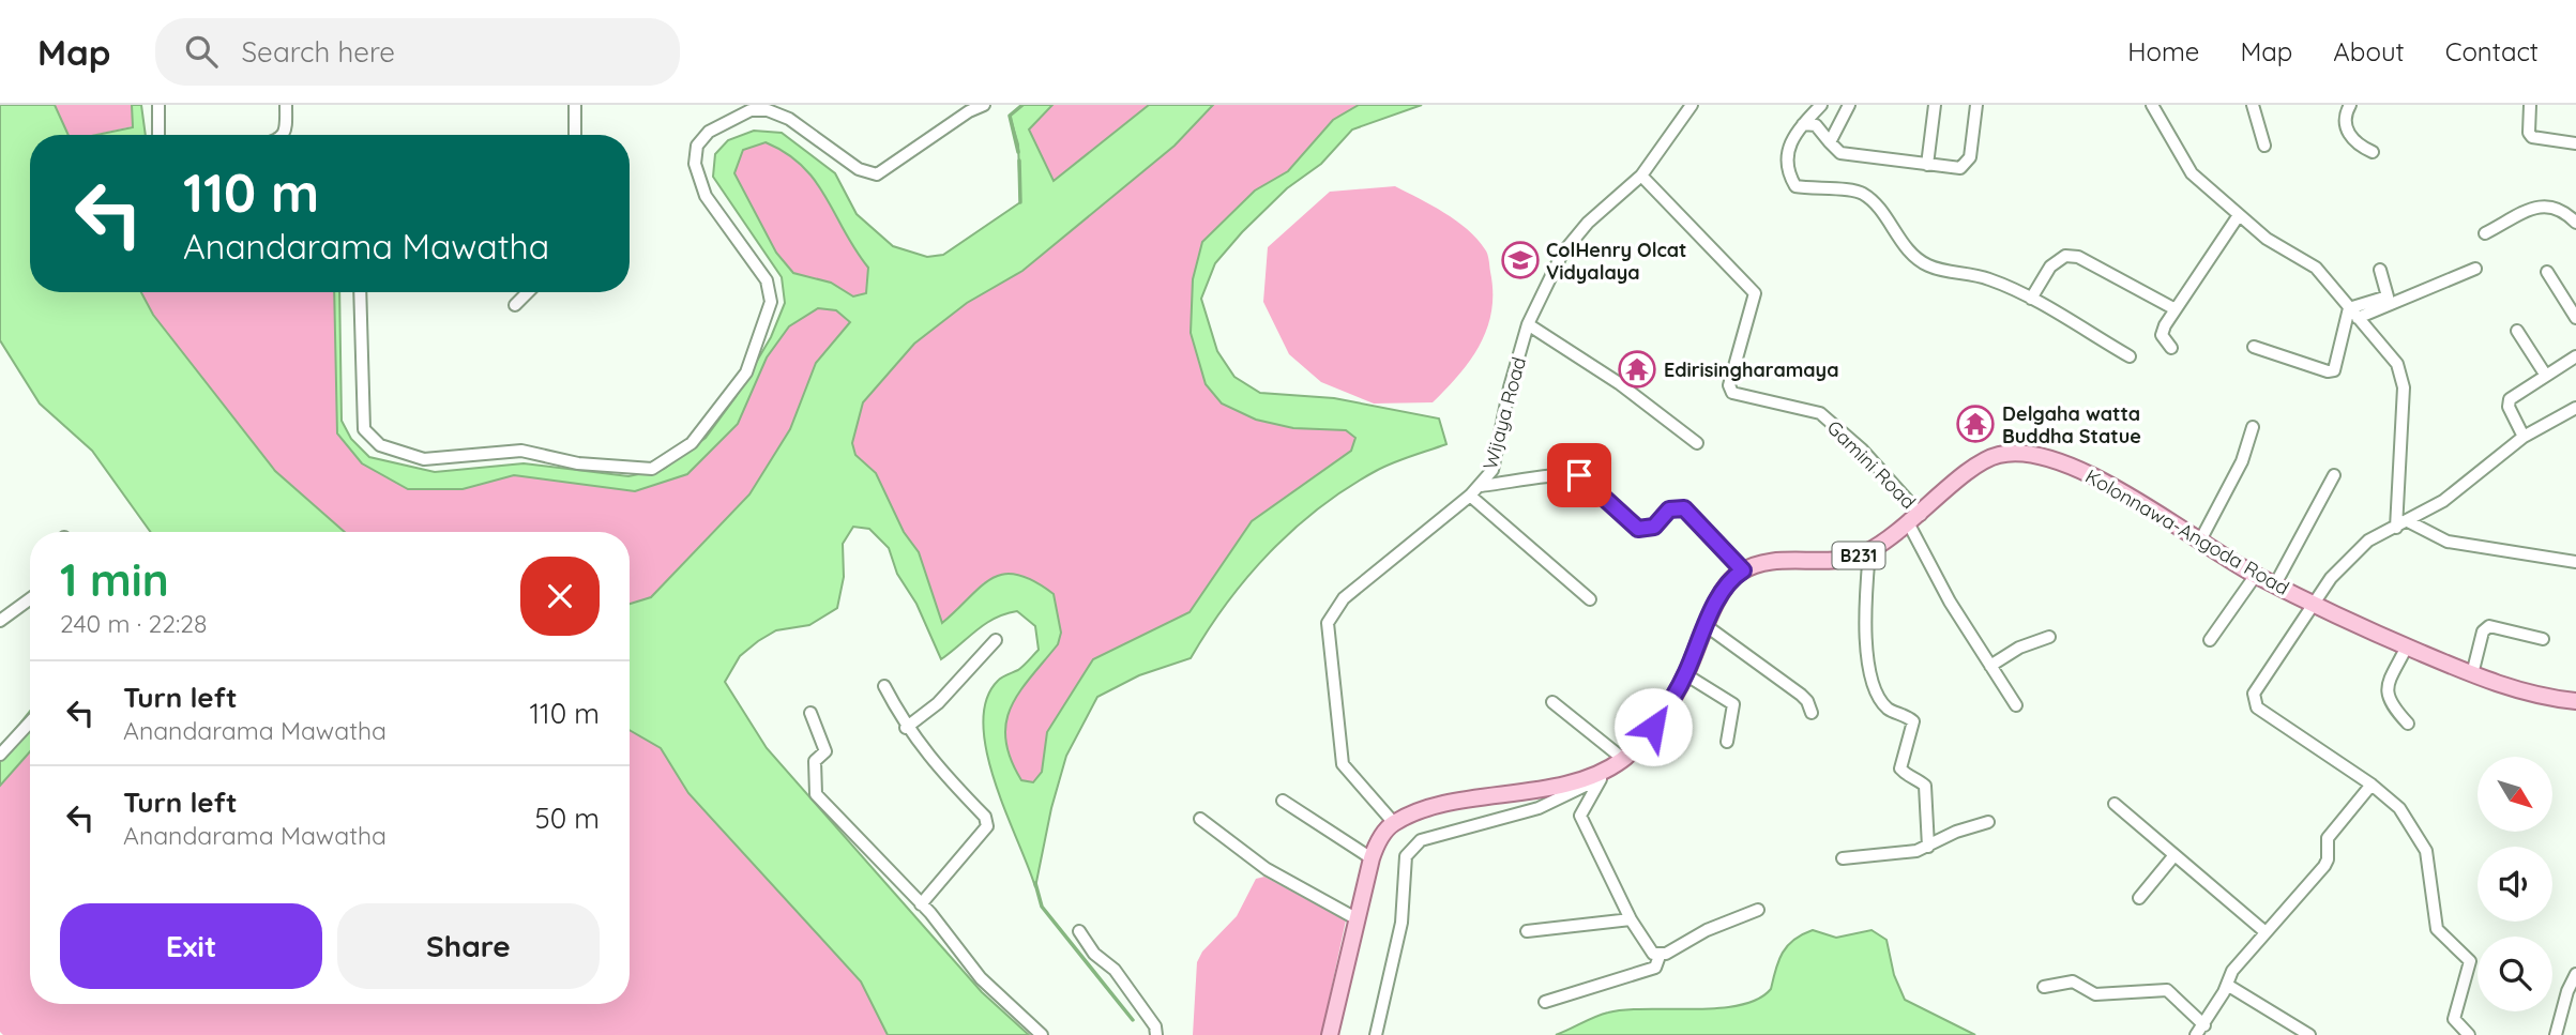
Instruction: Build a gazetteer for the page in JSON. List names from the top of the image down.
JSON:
{
  "streets": {
    "main road": ["Kolonnawa-Angoda Road", "B231"],
    "street": ["Wijaya Road", "Gamini Road"]
  },
  "crossings": [
    ["Wijaya Road", "Gamini Road"],
    ["Gamini Road", "Kolonnawa-Angoda Road"]
  ],
  "places": {
    "school or university": ["ColHenry Olcat Vidyalaya"],
    "temple": ["Edirisingharamaya", "Delgaha watta Buddha Statue"]
  },
  "north": "bottom right",
  "page": {
    "header": "Map",
    "search": "Search here",
    "nav": [
      "Home",
      "Map",
      "About",
      "Contact"
    ],
    "turn": ["110 m", "Anandarama Mawatha"],
    "heading": ["1 min", "240 m · 22:28"],
    "list": [
      {
        "name": "Turn left",
        "note": "Anandarama Mawatha",
        "value": "110 m"
      },
      {
        "name": "Turn left",
        "note": "Anandarama Mawatha",
        "value": "50 m"
      }
    ],
    "buttons": ["Exit", "Share"]
  }
}
